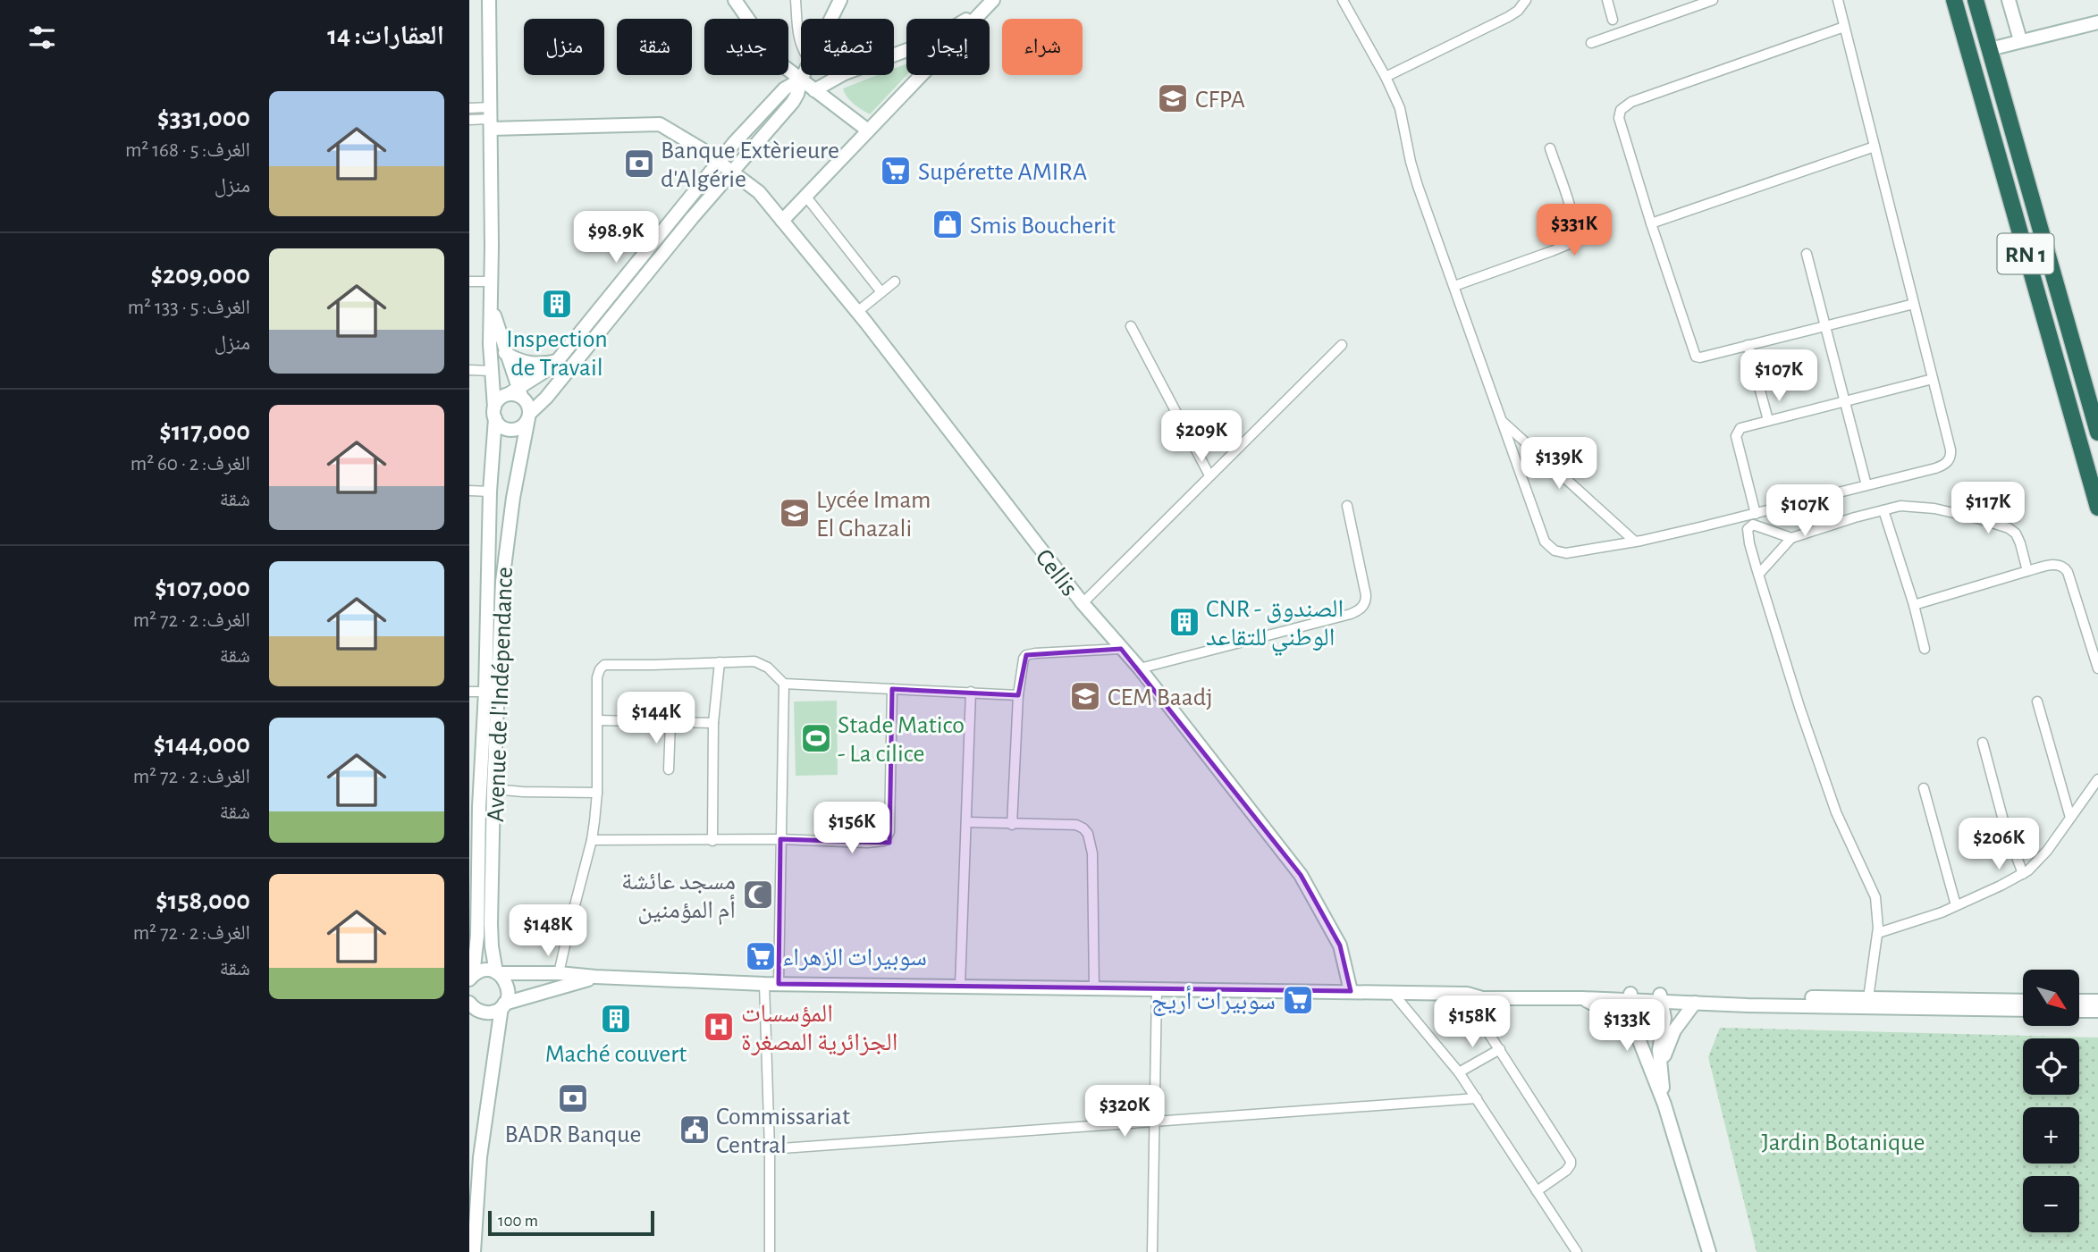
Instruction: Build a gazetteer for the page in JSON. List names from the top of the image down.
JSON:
{
  "streets": {
    "highway": ["RN 1"],
    "main road": ["Cellis", "Avenue de l'Indépendance"]
  },
  "crossings": [
    ["Cellis", "Avenue de l'Indépendance"]
  ],
  "parks": ["Jardin Botanique"],
  "places": {
    "school or university": ["CFPA", "Lycée Imam El Ghazali", "CEM Baadj"],
    "bank": ["Banque Extèrieure d'Algérie", "BADR Banque"],
    "supermarket": ["Supérette AMIRA", "سوبيرات الزهراء", "سوبيرات أريج"],
    "shop": ["Smis Boucherit"],
    "building": ["Inspection de Travail", "CNR - الصندوق الوطني للتقاعد", "Maché couvert"],
    "sports": ["Stade Matico - La cilice"],
    "mosque": ["مسجد عائشة أم المؤمنين"],
    "hospital": ["المؤسسات الجزائرية المصغرة"],
    "public building": ["Commissariat Central"]
  },
  "scale_bar": "100 m",
  "north": "bottom right",
  "page": {
    "heading": "العقارات: 14",
    "chip": [
      "شراء",
      "إيجار",
      "تصفية",
      "جديد",
      "شقة",
      "منزل"
    ],
    "list": [
      {
        "name": "$331,000",
        "note": "الغرف: 5 · 168 m² · منزل"
      },
      {
        "name": "$209,000",
        "note": "الغرف: 5 · 133 m² · منزل"
      },
      {
        "name": "$117,000",
        "note": "الغرف: 2 · 60 m² · شقة"
      },
      {
        "name": "$107,000",
        "note": "الغرف: 2 · 72 m² · شقة"
      },
      {
        "name": "$144,000",
        "note": "الغرف: 2 · 72 m² · شقة"
      },
      {
        "name": "$158,000",
        "note": "الغرف: 2 · 72 m² · شقة"
      }
    ],
    "price": [
      "$331K",
      "$98.9K",
      "$107K",
      "$209K",
      "$139K",
      "$117K",
      "$107K",
      "$144K",
      "$156K",
      "$206K",
      "$148K",
      "$158K",
      "$133K",
      "$320K"
    ],
    "map_buttons": ["+", "−"],
    "scale": "100 m"
  }
}
